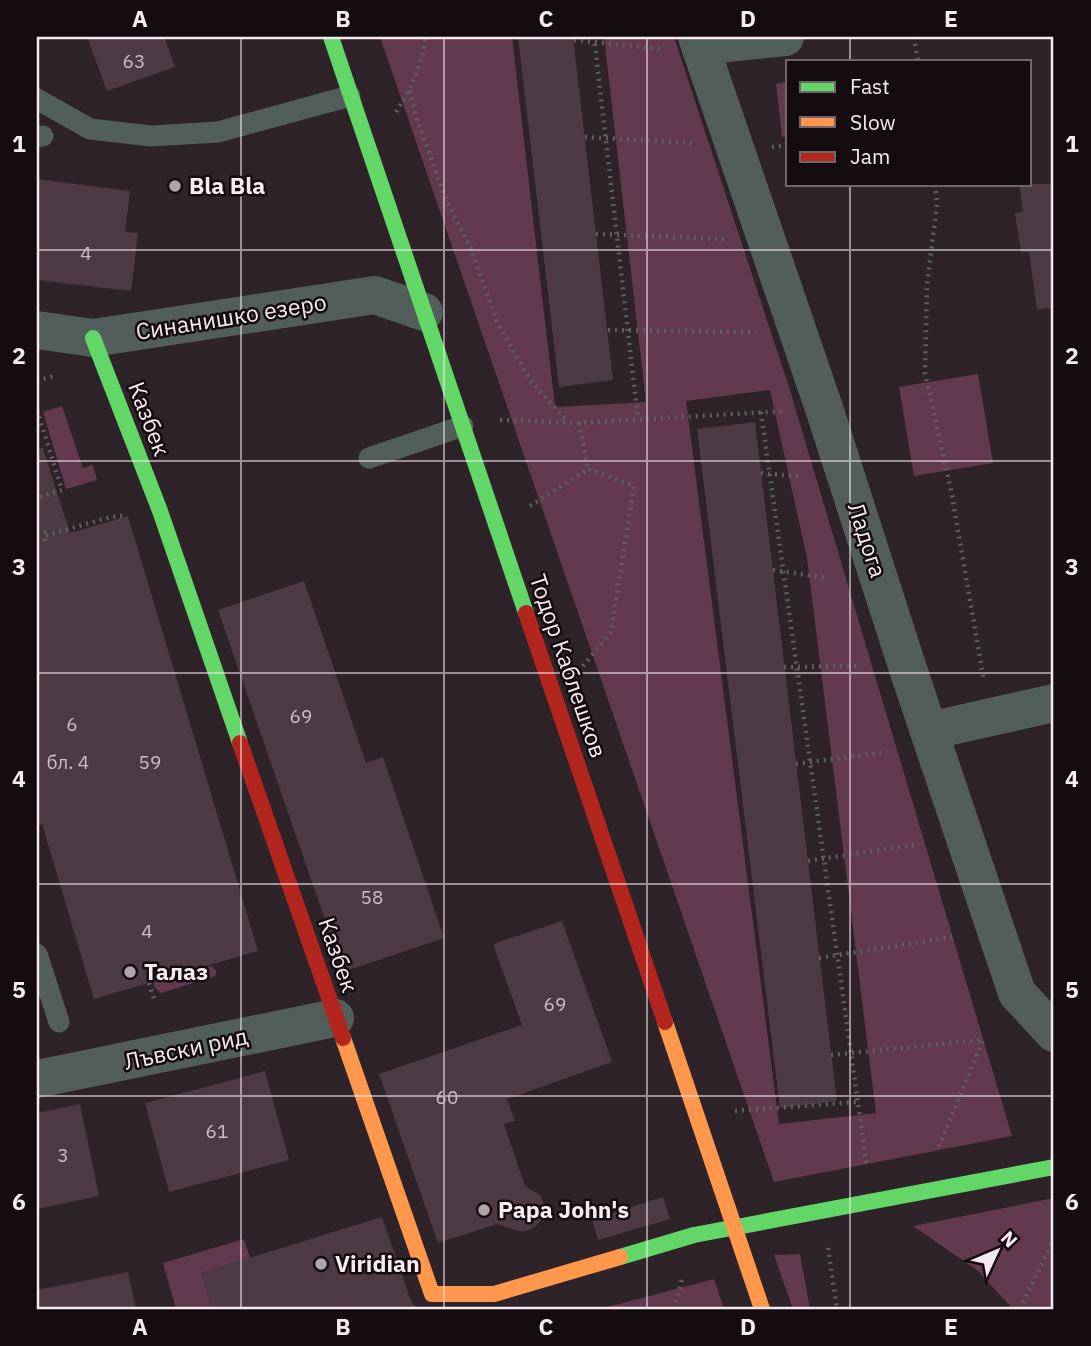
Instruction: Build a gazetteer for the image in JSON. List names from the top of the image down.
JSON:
{
  "streets": {
    "street": [
      "Синанишко езеро",
      "Казбек",
      "Ладога",
      "Тодор Каблешков",
      "Лъвски рид"
    ]
  },
  "crossings": [
    ["Синанишко езеро", "Казбек"],
    ["Синанишко езеро", "Тодор Каблешков"],
    ["Казбек", "Тодор Каблешков"],
    ["Казбек", "Лъвски рид"]
  ],
  "places": [
    "Bla Bla",
    "Талаз",
    "Papa John's",
    "Viridian"
  ],
  "house_numbers": [
    "63",
    "4",
    "69",
    "6",
    "бл. 4",
    "59",
    "58",
    "4",
    "69",
    "60",
    "61",
    "3"
  ],
  "legend": ["Fast", "Slow", "Jam"],
  "north": "top right",
  "grid": {
    "columns": [
      "A",
      "B",
      "C",
      "D",
      "E"
    ],
    "rows": [
      "1",
      "2",
      "3",
      "4",
      "5",
      "6"
    ]
  }
}
